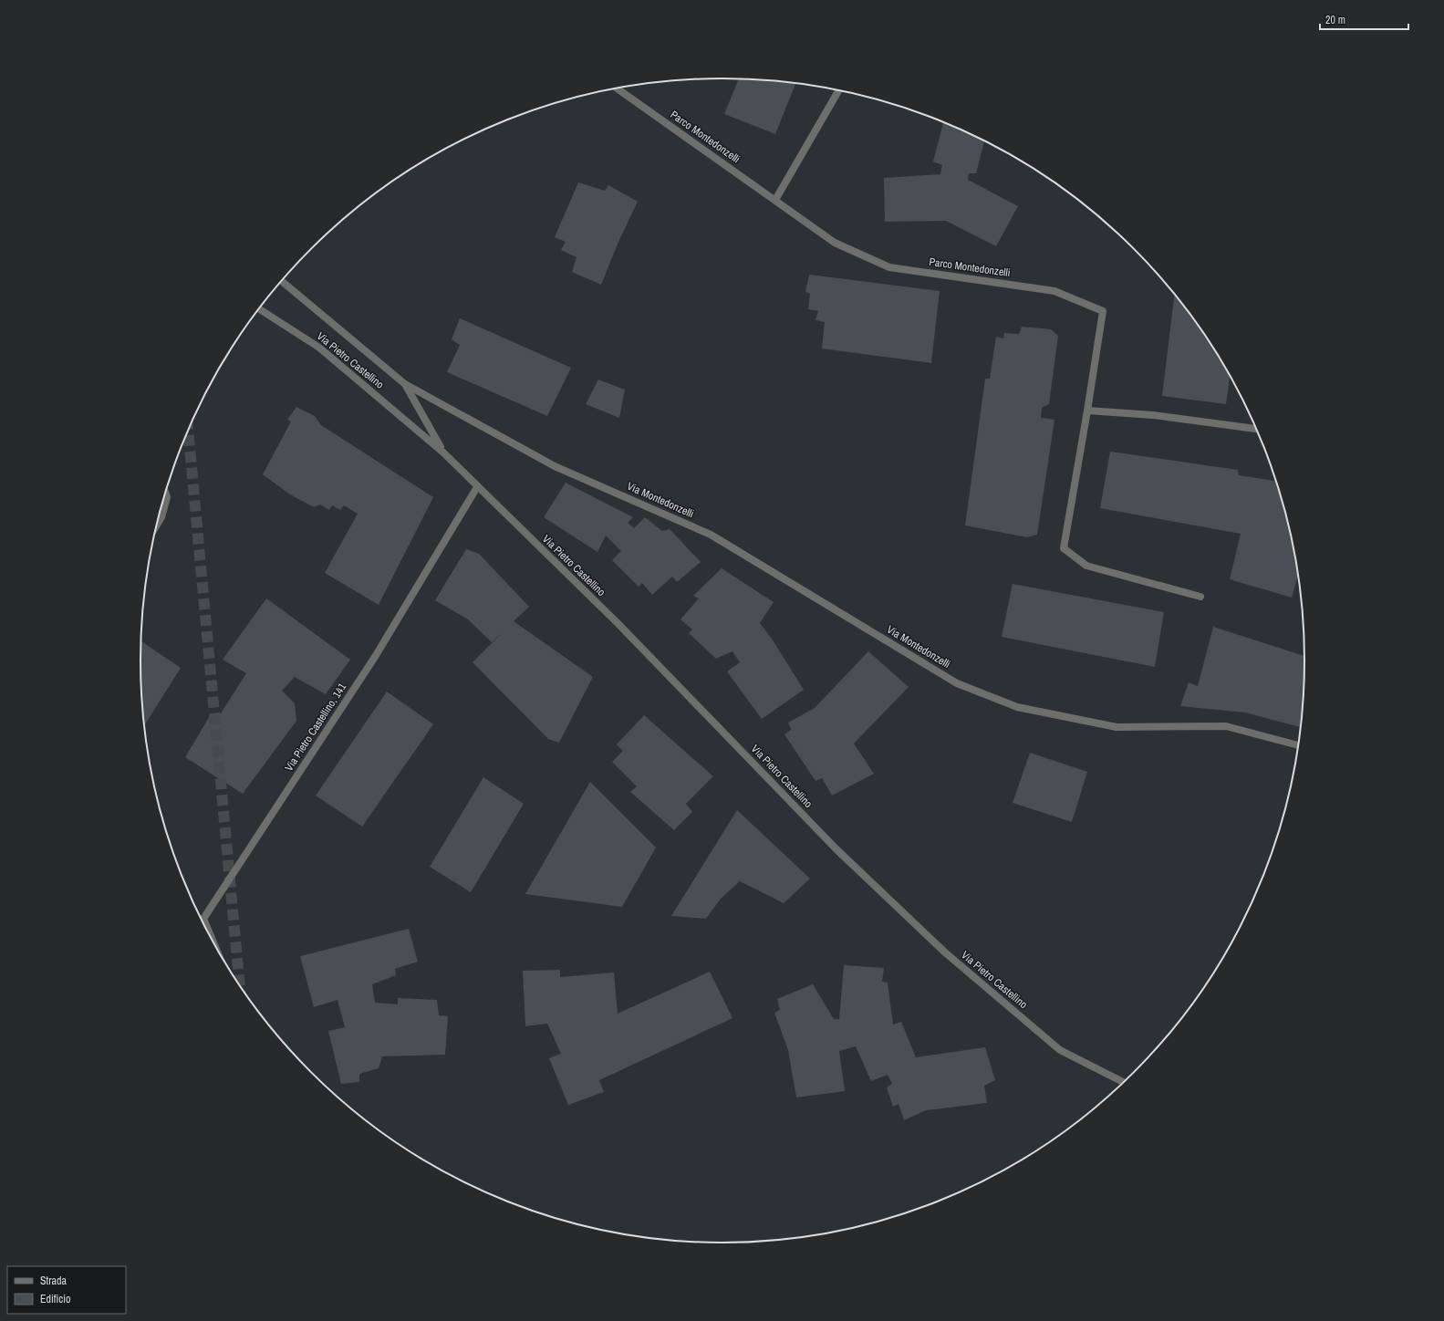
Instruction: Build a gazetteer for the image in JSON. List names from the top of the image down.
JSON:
{
  "streets": {
    "street": [
      "Parco Montedonzelli",
      "Via Pietro Castellino",
      "Via Montedonzelli",
      "Via Pietro Castellino, 141"
    ]
  },
  "crossings": [
    ["Via Pietro Castellino", "Via Montedonzelli"],
    ["Via Pietro Castellino", "Via Pietro Castellino, 141"]
  ],
  "legend": ["Strada", "Edificio"],
  "scale_bar": "20 m"
}
